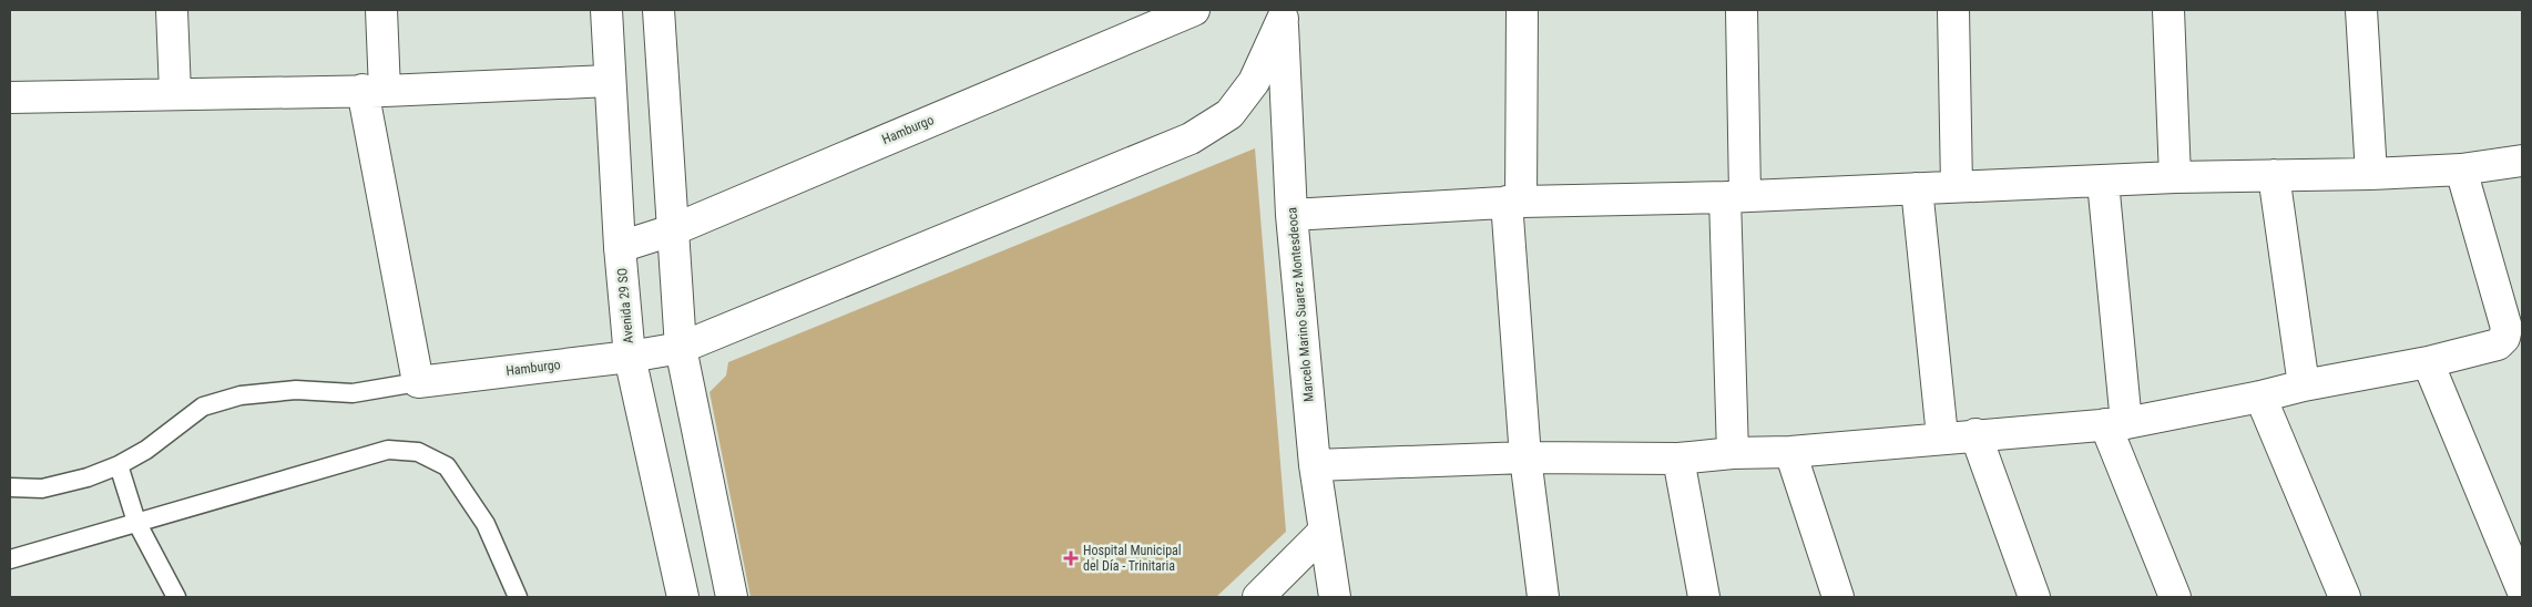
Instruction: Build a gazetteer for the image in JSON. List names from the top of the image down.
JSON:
{
  "streets": {
    "street": ["Hamburgo", "Marcelo Marino Suarez Montesdeoca", "Avenida 29 SO"]
  },
  "crossings": [
    ["Hamburgo", "Marcelo Marino Suarez Montesdeoca"],
    ["Hamburgo", "Avenida 29 SO"]
  ],
  "places": {
    "health": ["Hospital Municipal del Día - Trinitaria"]
  }
}
